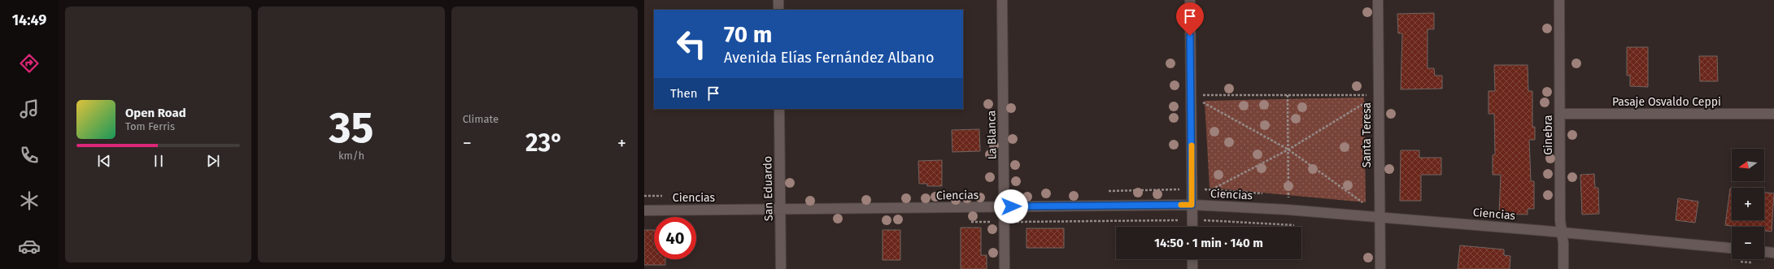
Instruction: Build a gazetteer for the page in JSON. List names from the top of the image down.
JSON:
{
  "streets": {
    "street": [
      "Pasaje Osvaldo Ceppi",
      "La Blanca",
      "Santa Teresa",
      "Ginebra",
      "San Eduardo",
      "Ciencias"
    ]
  },
  "crossings": [
    ["Pasaje Osvaldo Ceppi", "Ginebra"],
    ["La Blanca", "Ciencias"],
    ["Santa Teresa", "Ciencias"],
    ["Ginebra", "Ciencias"],
    ["San Eduardo", "Ciencias"]
  ],
  "north": "left",
  "page": {
    "tabs": "14:49",
    "tile": [
      ["35", "km/h"],
      "Climate"
    ],
    "turn": ["70 m", "Avenida Elías Fernández Albano"],
    "then": "Then",
    "song": ["Open Road", "Tom Ferris"],
    "heat": ["−", "23°", "+"],
    "map_buttons": ["+", "−"],
    "limit": "40",
    "trip": "14:50 · 1 min · 140 m"
  }
}
